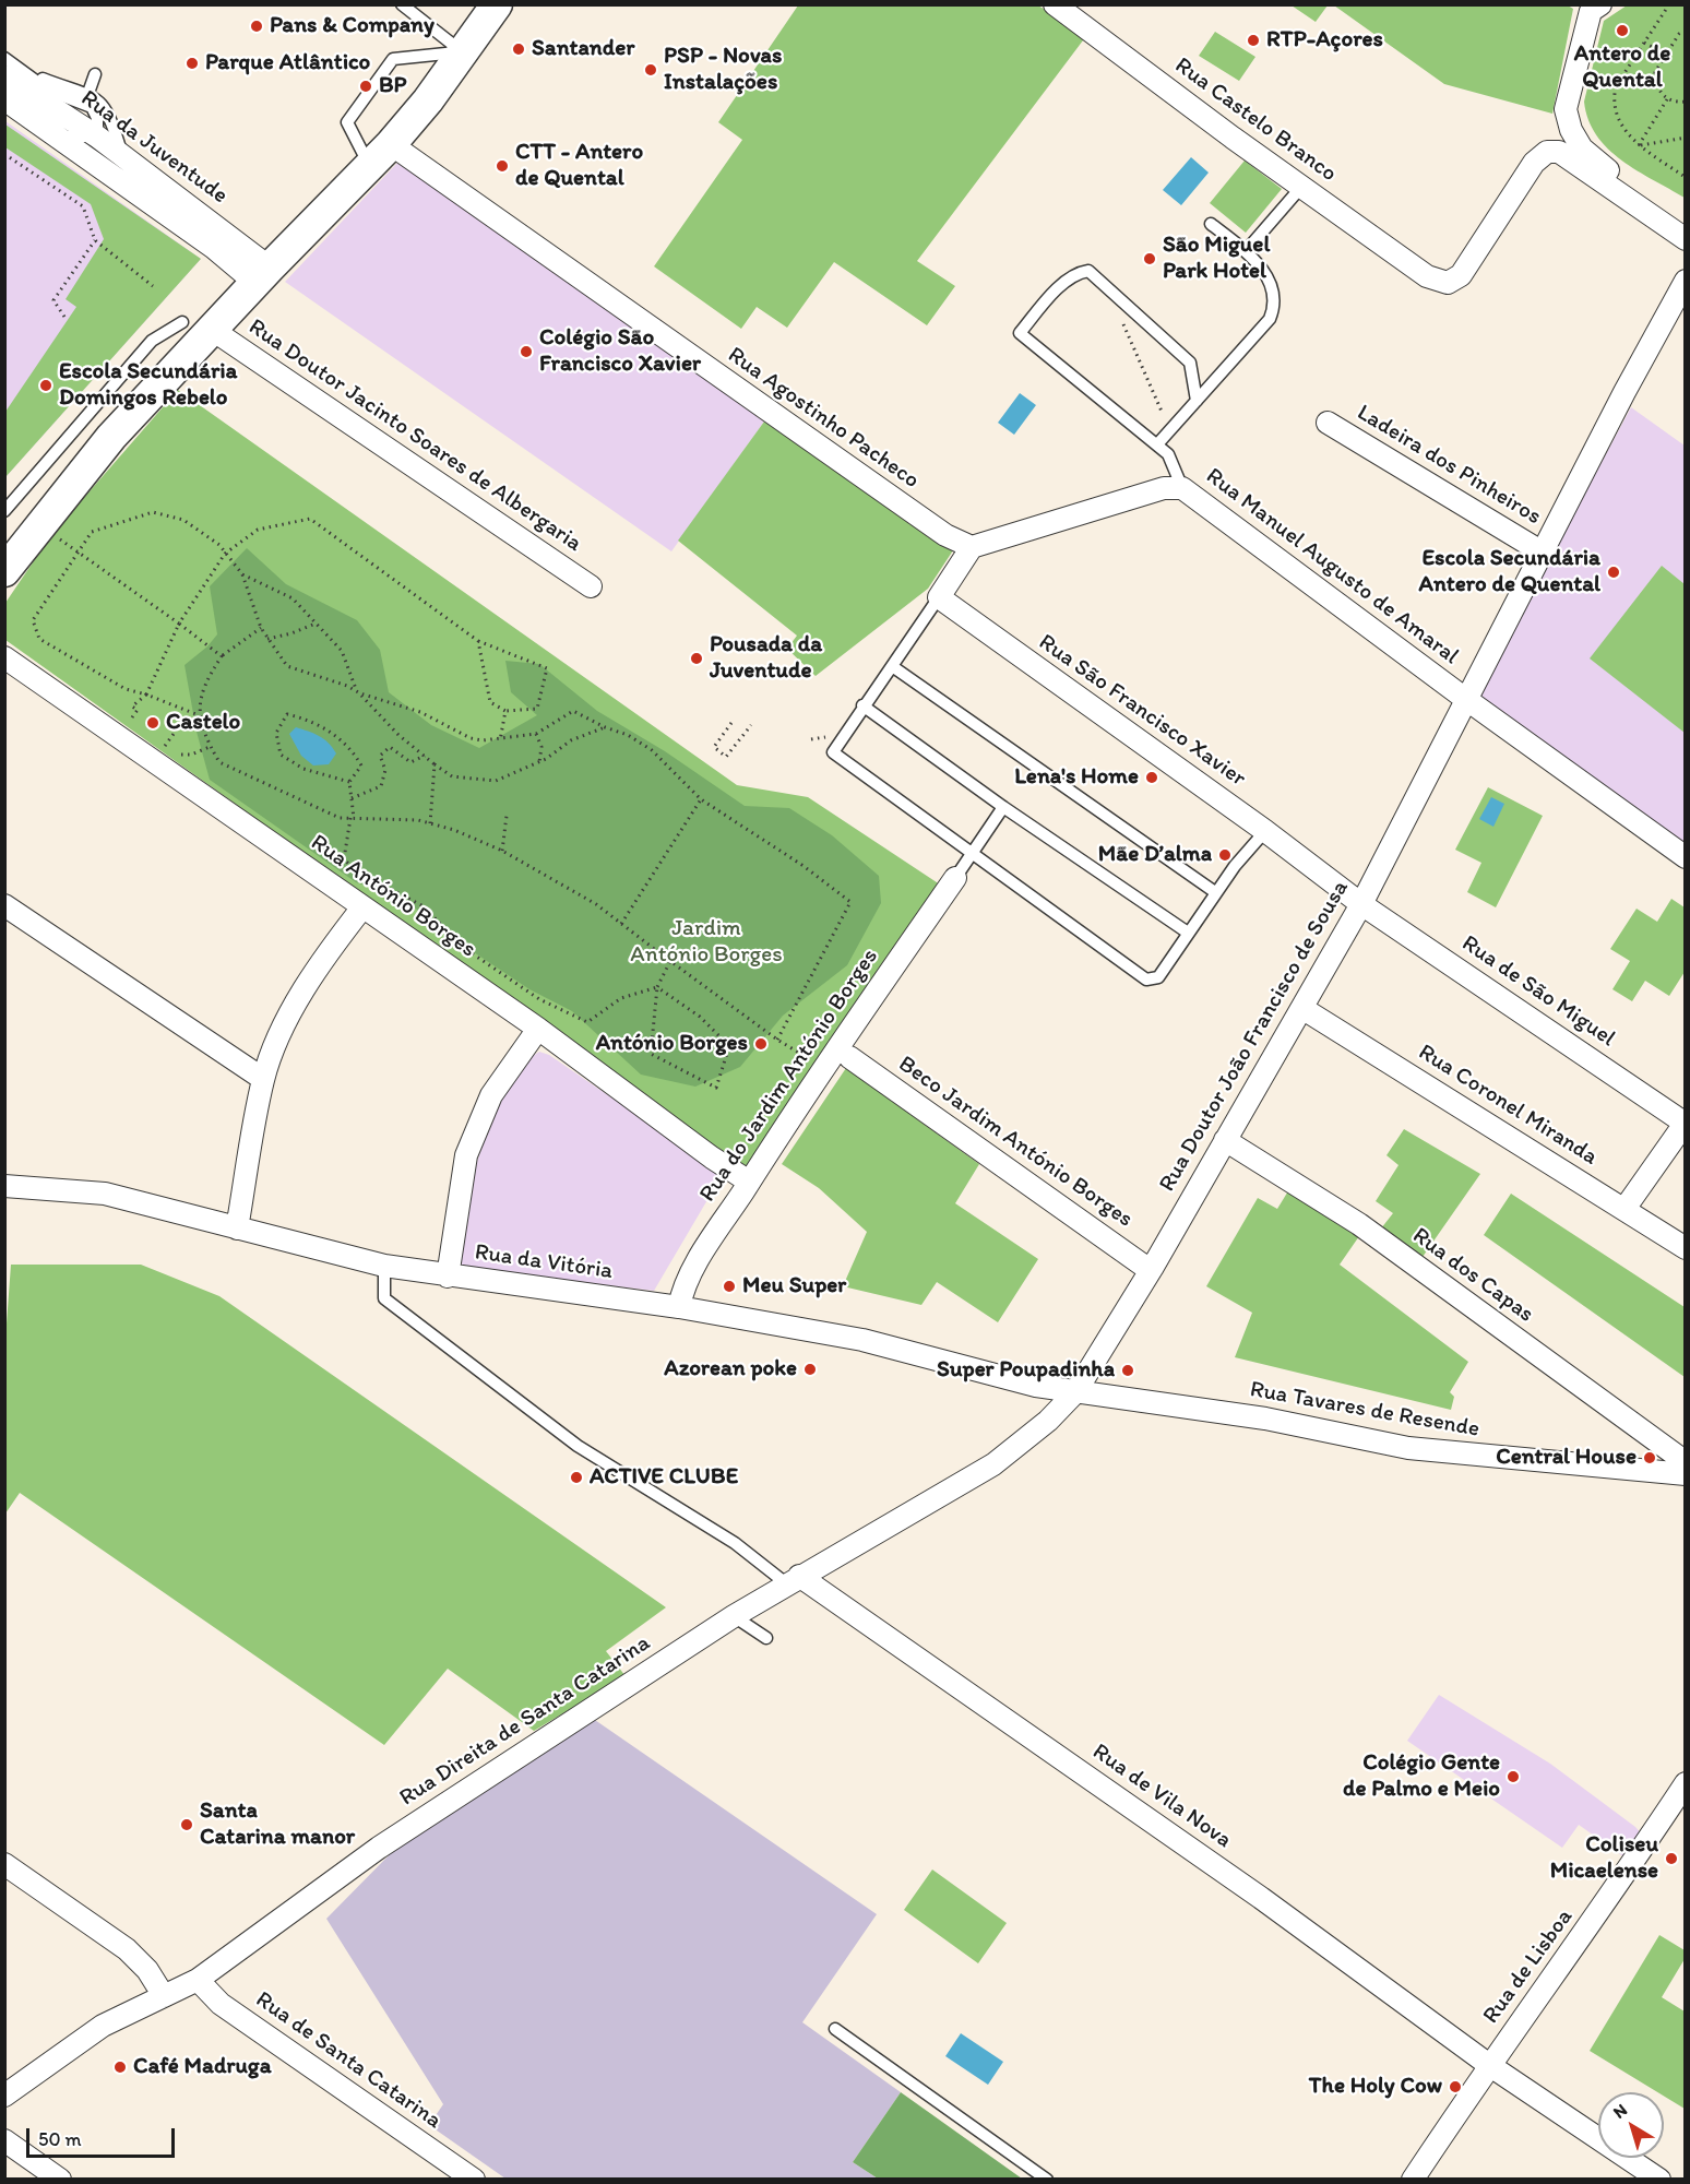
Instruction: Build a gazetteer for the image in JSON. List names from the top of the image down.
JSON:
{
  "streets": {
    "street": [
      "Rua Castelo Branco",
      "Rua da Juventude",
      "Rua Agostinho Pacheco",
      "Rua Doutor Jacinto Soares de Albergaria",
      "Ladeira dos Pinheiros",
      "Rua Manuel Augusto de Amaral",
      "Rua São Francisco Xavier",
      "Rua António Borges",
      "Rua de São Miguel",
      "Rua Doutor João Francisco de Sousa",
      "Rua do Jardim António Borges",
      "Rua Coronel Miranda",
      "Beco Jardim António Borges",
      "Rua da Vitória",
      "Rua dos Capas",
      "Rua Tavares de Resende",
      "Rua Direita de Santa Catarina",
      "Rua de Vila Nova",
      "Rua de Lisboa",
      "Rua de Santa Catarina"
    ]
  },
  "crossings": [
    ["Rua Agostinho Pacheco", "Rua Manuel Augusto de Amaral"],
    ["Ladeira dos Pinheiros", "Rua Doutor João Francisco de Sousa"],
    ["Rua Manuel Augusto de Amaral", "Rua Doutor João Francisco de Sousa"],
    ["Rua São Francisco Xavier", "Rua de São Miguel"],
    ["Rua São Francisco Xavier", "Rua Doutor João Francisco de Sousa"],
    ["Rua António Borges", "Rua do Jardim António Borges"],
    ["Rua de São Miguel", "Rua Doutor João Francisco de Sousa"],
    ["Rua Doutor João Francisco de Sousa", "Rua Coronel Miranda"],
    ["Rua Doutor João Francisco de Sousa", "Beco Jardim António Borges"],
    ["Rua Doutor João Francisco de Sousa", "Rua da Vitória"],
    ["Rua Doutor João Francisco de Sousa", "Rua dos Capas"],
    ["Rua Doutor João Francisco de Sousa", "Rua Tavares de Resende"],
    ["Rua Doutor João Francisco de Sousa", "Rua Direita de Santa Catarina"],
    ["Rua do Jardim António Borges", "Rua da Vitória"],
    ["Rua da Vitória", "Rua Tavares de Resende"],
    ["Rua da Vitória", "Rua Direita de Santa Catarina"],
    ["Rua Tavares de Resende", "Rua Direita de Santa Catarina"],
    ["Rua Direita de Santa Catarina", "Rua de Vila Nova"],
    ["Rua Direita de Santa Catarina", "Rua de Santa Catarina"],
    ["Rua de Vila Nova", "Rua de Lisboa"]
  ],
  "parks": ["Jardim António Borges"],
  "places": [
    "Pans & Company",
    "Antero de Quental",
    "RTP-Açores",
    "Santander",
    "Parque Atlântico",
    "PSP - Novas Instalações",
    "BP",
    "CTT - Antero de Quental",
    "São Miguel Park Hotel",
    "Colégio São Francisco Xavier",
    "Escola Secundária Domingos Rebelo",
    "Escola Secundária Antero de Quental",
    "Pousada da Juventude",
    "Castelo",
    "Lena's Home",
    "Mãe D’alma",
    "António Borges",
    "Meu Super",
    "Azorean poke",
    "Super Poupadinha",
    "Central House",
    "ACTIVE CLUBE",
    "Colégio Gente de Palmo e Meio",
    "Santa Catarina manor",
    "Coliseu Micaelense",
    "Café Madruga",
    "The Holy Cow"
  ],
  "scale_bar": "50 m",
  "north": "top left"
}
